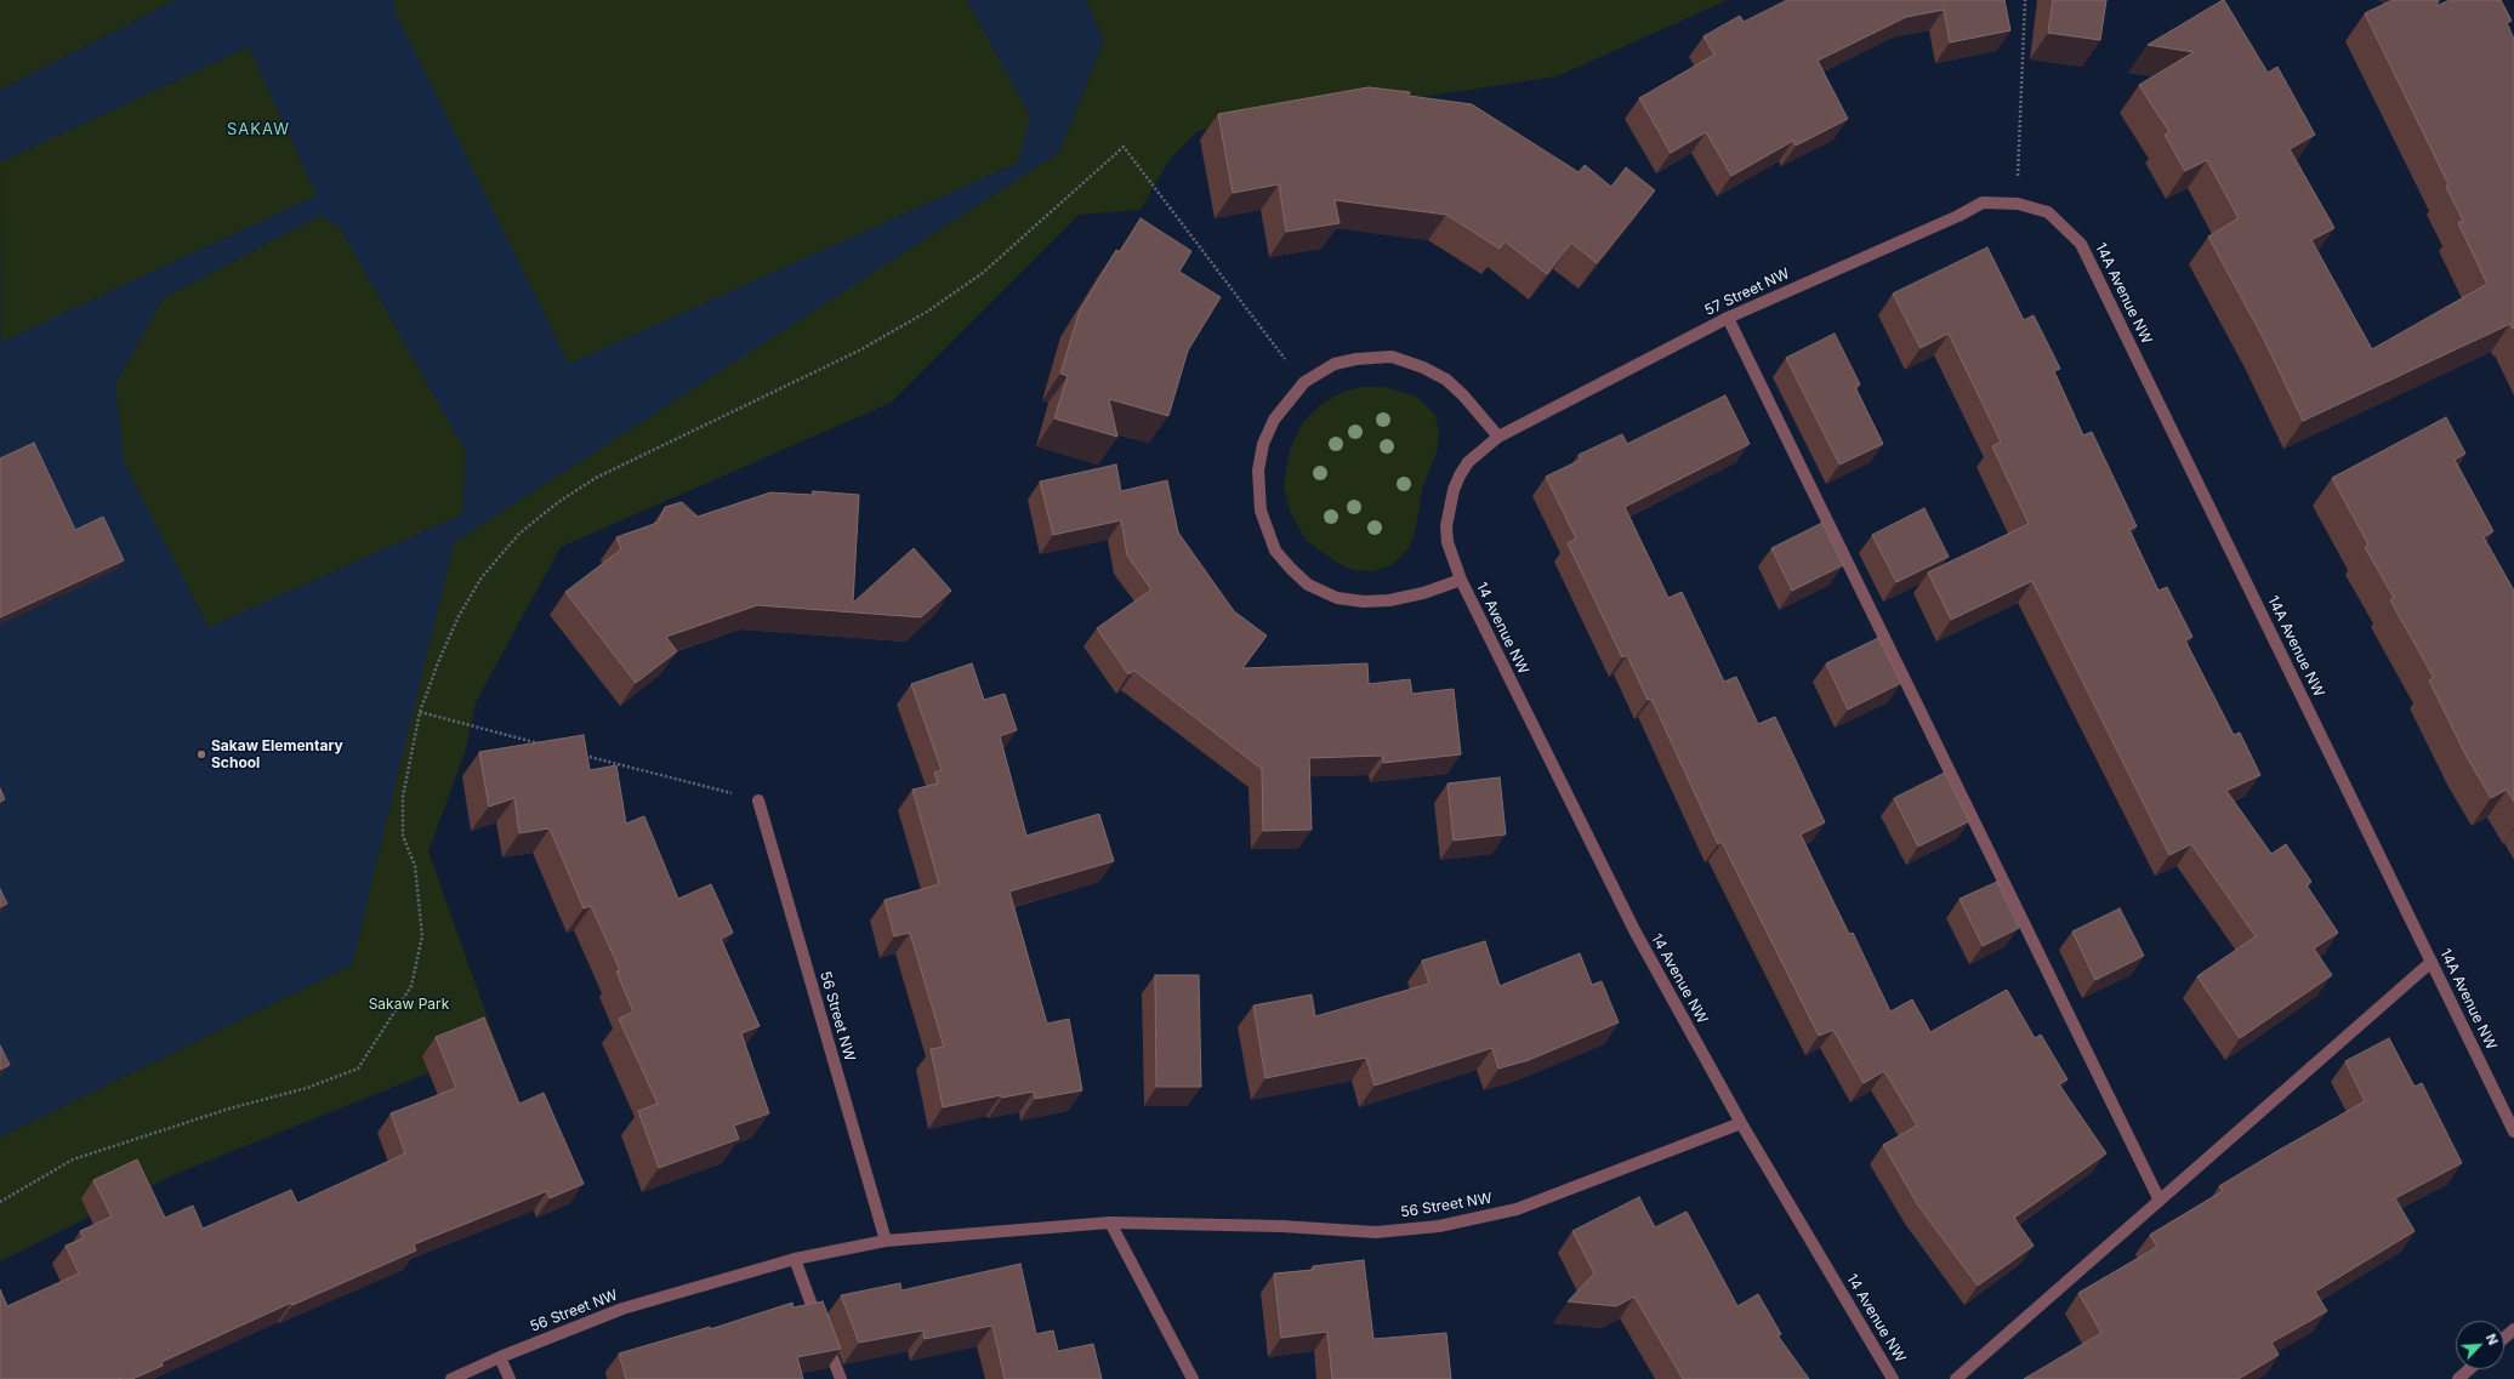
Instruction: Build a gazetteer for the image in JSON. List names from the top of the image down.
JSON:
{
  "streets": {
    "street": [
      "57 Street NW",
      "14A Avenue NW",
      "14 Avenue NW",
      "56 Street NW"
    ]
  },
  "crossings": [
    ["57 Street NW", "14A Avenue NW"],
    ["57 Street NW", "14 Avenue NW"],
    ["14 Avenue NW", "56 Street NW"]
  ],
  "districts": ["SAKAW"],
  "parks": ["Sakaw Park"],
  "places": ["Sakaw Elementary School"],
  "north": "top right"
}
